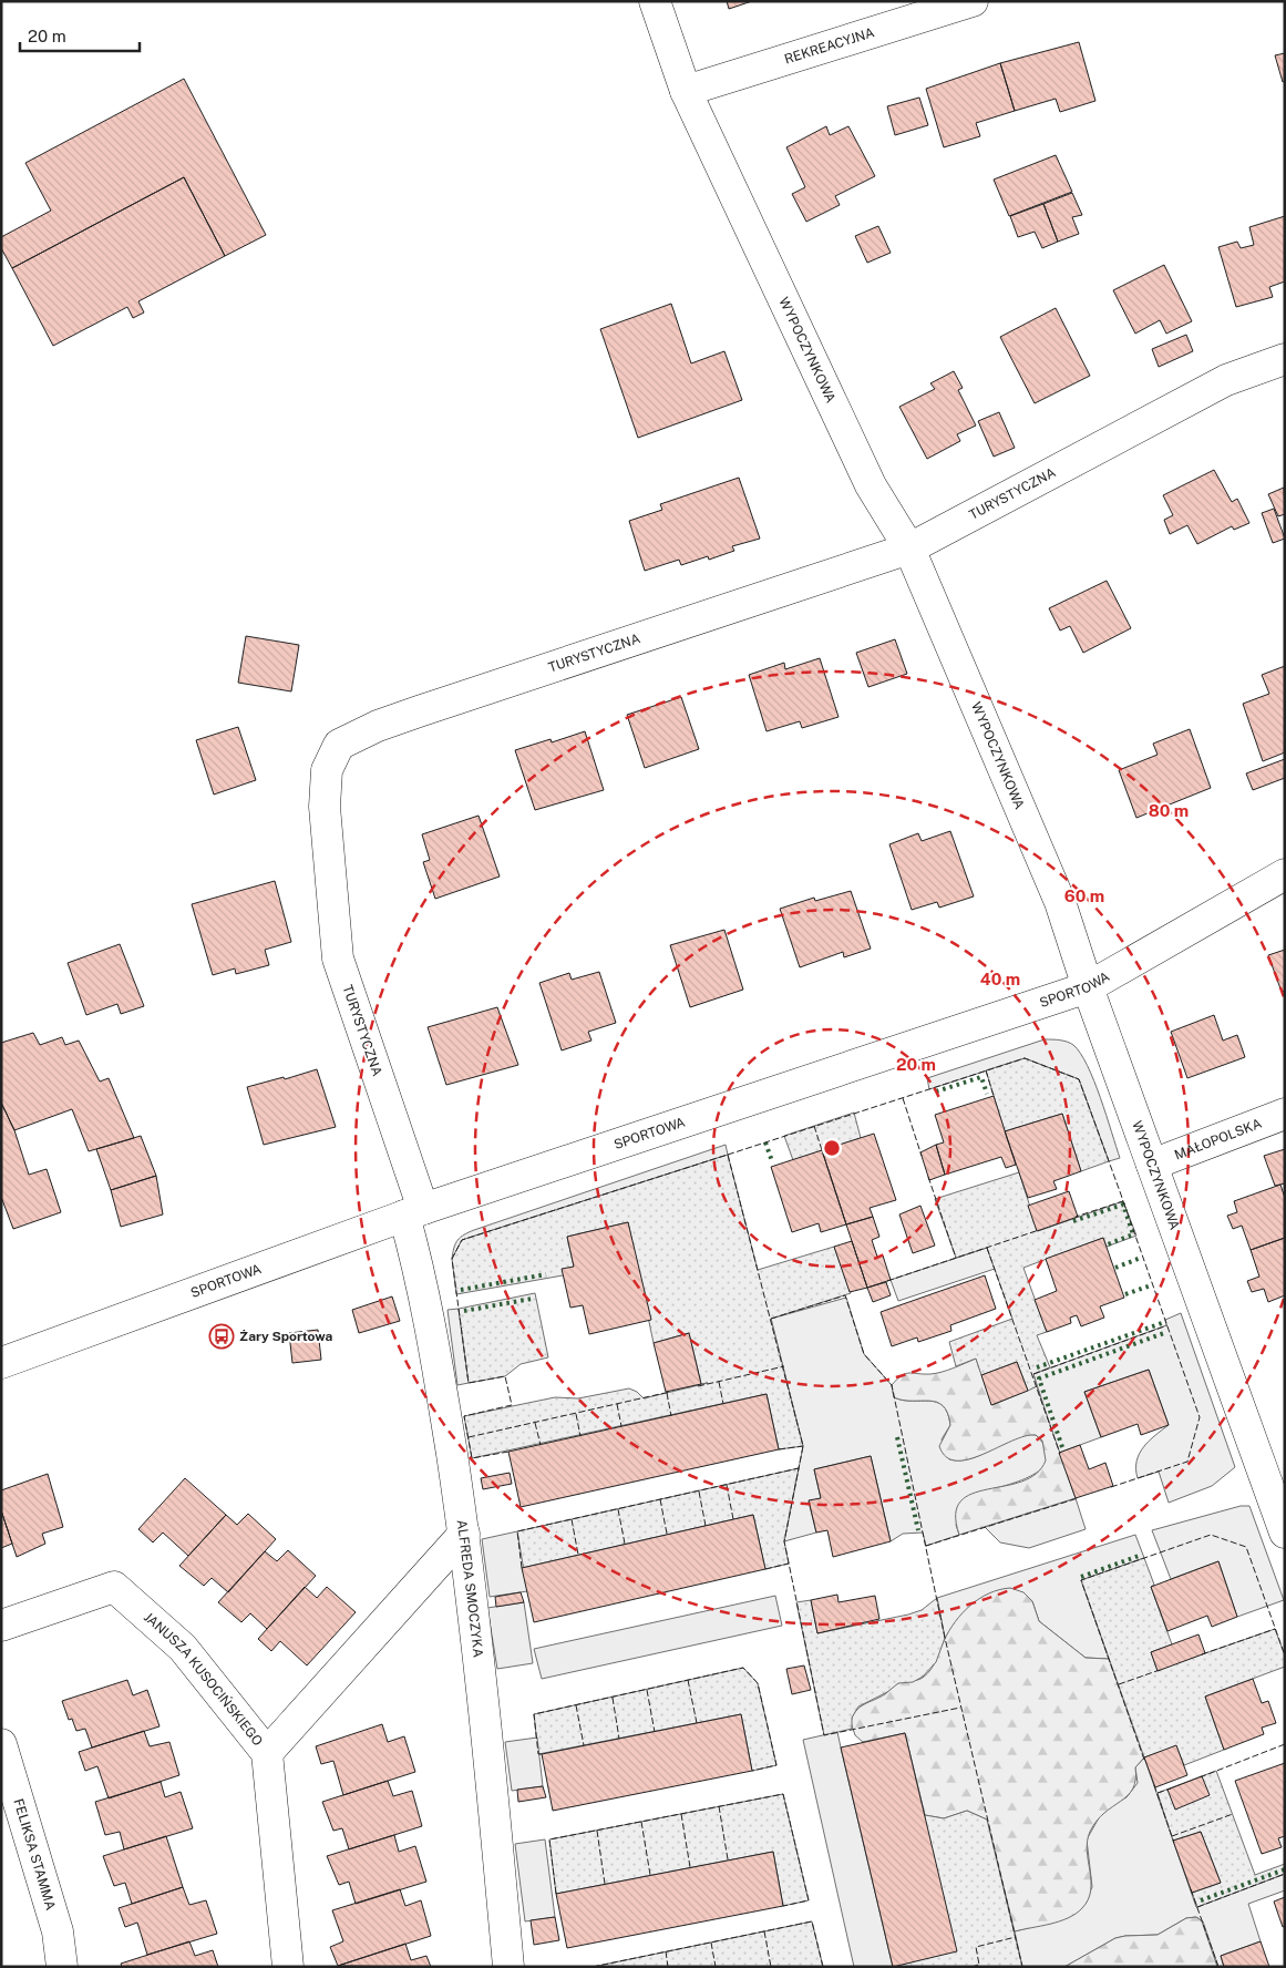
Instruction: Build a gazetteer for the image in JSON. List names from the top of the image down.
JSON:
{
  "streets": {
    "street": [
      "REKREACYJNA",
      "WYPOCZYNKOWA",
      "TURYSTYCZNA",
      "SPORTOWA",
      "MAŁOPOLSKA",
      "ALFREDA SMOCZYKA",
      "JANUSZA KUSOCIŃSKIEGO",
      "FELIKSA STAMMA"
    ]
  },
  "crossings": [
    ["REKREACYJNA", "WYPOCZYNKOWA"],
    ["WYPOCZYNKOWA", "TURYSTYCZNA"],
    ["WYPOCZYNKOWA", "SPORTOWA"],
    ["WYPOCZYNKOWA", "MAŁOPOLSKA"],
    ["TURYSTYCZNA", "SPORTOWA"],
    ["TURYSTYCZNA", "ALFREDA SMOCZYKA"],
    ["SPORTOWA", "ALFREDA SMOCZYKA"]
  ],
  "places": {
    "bus stop": ["Żary Sportowa"]
  },
  "scale_bar": "20 m",
  "rings": [
    "80 m",
    "60 m",
    "40 m",
    "20 m"
  ]
}
